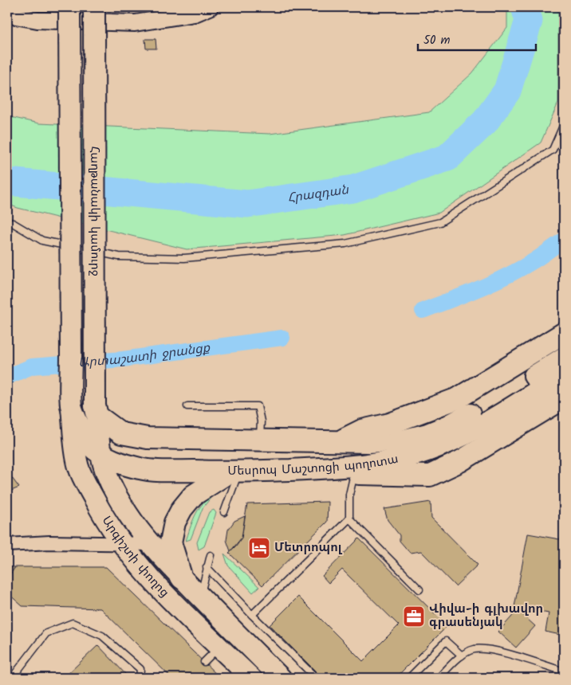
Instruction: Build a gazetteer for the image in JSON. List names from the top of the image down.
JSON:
{
  "streets": {
    "highway": ["Հաղթանակի կամուրջ", "Մեսրոպ Մաշտոցի պողոտա"],
    "main road": ["Արգիշտի փողոց"]
  },
  "crossings": [
    ["Հաղթանակի կամուրջ", "Մեսրոպ Մաշտոցի պողոտա"],
    ["Հաղթանակի կամուրջ", "Արգիշտի փողոց"],
    ["Մեսրոպ Մաշտոցի պողոտա", "Արգիշտի փողոց"]
  ],
  "water": ["Հրազդան", "Արտաշատի ջրանցք"],
  "places": {
    "hotel": ["Մետրոպոլ"],
    "office": ["Վիվա-ի գլխավոր գրասենյակ"]
  },
  "scale_bar": "50 m"
}
